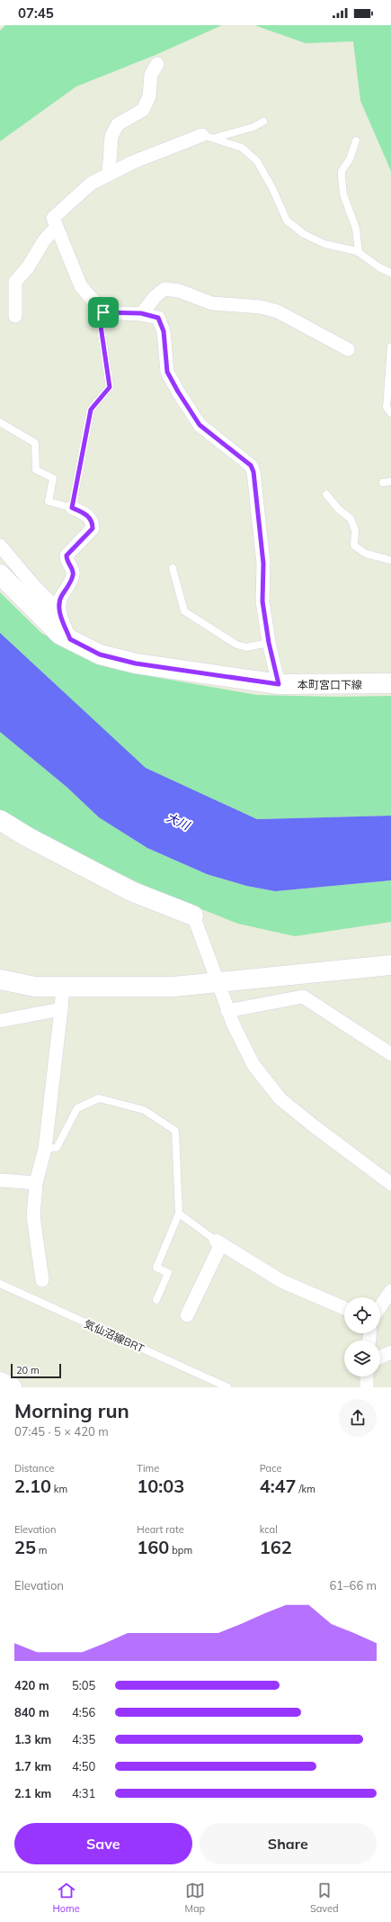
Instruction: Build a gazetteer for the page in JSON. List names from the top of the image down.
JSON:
{
  "streets": {
    "street": ["本町宮口下線"],
    "lane": ["気仙沼線BRT"]
  },
  "water": ["大川"],
  "scale_bar": "20 m",
  "page": {
    "status": "07:45",
    "scale": "20 m",
    "heading": ["Morning run", "07:45 · 5 × 420 m"],
    "stats": [
      ["Distance", "2.10 km"],
      ["Time", "10:03"],
      ["Pace", "4:47 /km"],
      ["Elevation", "25 m"],
      ["Heart rate", "160 bpm"],
      ["kcal", "162"]
    ],
    "chart": ["Elevation", "61–66 m"],
    "list": [
      {
        "name": "420 m",
        "note": "5:05"
      },
      {
        "name": "840 m",
        "note": "4:56"
      },
      {
        "name": "1.3 km",
        "note": "4:35"
      },
      {
        "name": "1.7 km",
        "note": "4:50"
      },
      {
        "name": "2.1 km",
        "note": "4:31"
      }
    ],
    "buttons": ["Save", "Share"],
    "tabs": ["Home", "Map", "Saved"]
  }
}
